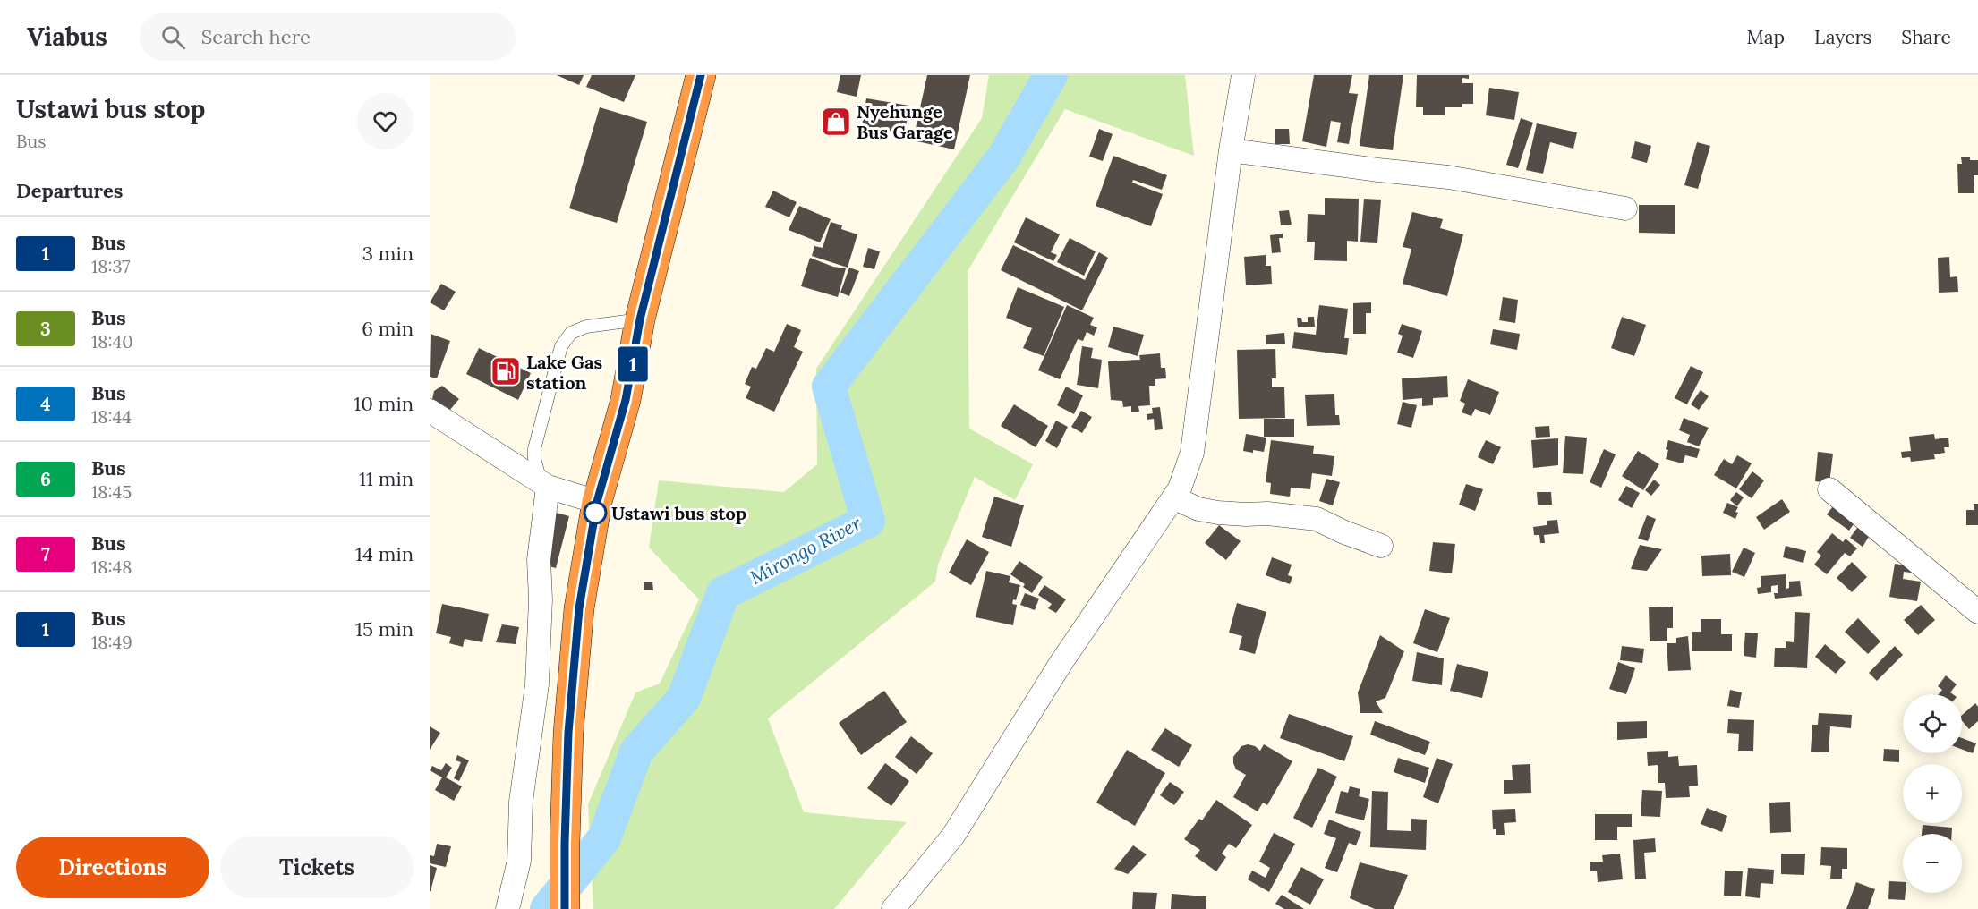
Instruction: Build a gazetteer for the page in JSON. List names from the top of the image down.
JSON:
{
  "water": ["Mirongo River"],
  "places": {
    "shop": ["Nyehunge Bus Garage"],
    "fuel station": ["Lake Gas station"],
    "other": ["Ustawi bus stop"]
  },
  "lines": ["bus line 1"],
  "page": {
    "header": "Viabus",
    "search": "Search here",
    "nav": ["Map", "Layers", "Share"],
    "heading": [
      ["Ustawi bus stop", "Bus"],
      "Departures"
    ],
    "on_map": "1",
    "list": [
      {
        "mark": "1",
        "name": "Bus",
        "note": "18:37",
        "value": "3 min"
      },
      {
        "mark": "3",
        "name": "Bus",
        "note": "18:40",
        "value": "6 min"
      },
      {
        "mark": "4",
        "name": "Bus",
        "note": "18:44",
        "value": "10 min"
      },
      {
        "mark": "6",
        "name": "Bus",
        "note": "18:45",
        "value": "11 min"
      },
      {
        "mark": "7",
        "name": "Bus",
        "note": "18:48",
        "value": "14 min"
      },
      {
        "mark": "1",
        "name": "Bus",
        "note": "18:49",
        "value": "15 min"
      }
    ],
    "map_buttons": ["+", "−"],
    "buttons": ["Directions", "Tickets"]
  }
}
